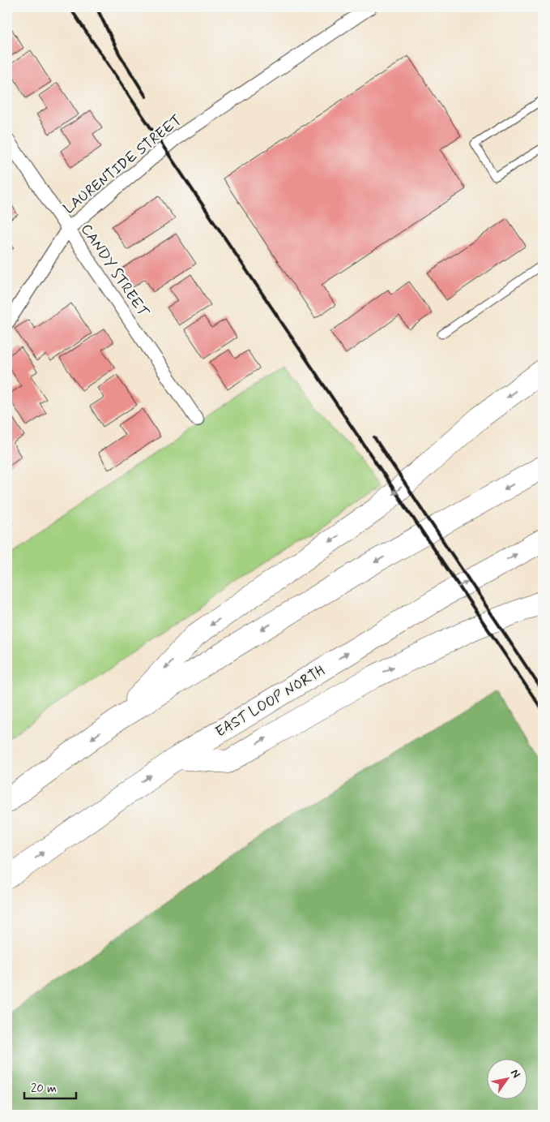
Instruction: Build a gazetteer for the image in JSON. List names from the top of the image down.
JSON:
{
  "streets": {
    "highway": ["EAST LOOP NORTH"],
    "street": ["LAURENTIDE STREET", "CANDY STREET"]
  },
  "crossings": [
    ["LAURENTIDE STREET", "CANDY STREET"]
  ],
  "scale_bar": "20 m",
  "north": "top right"
}
